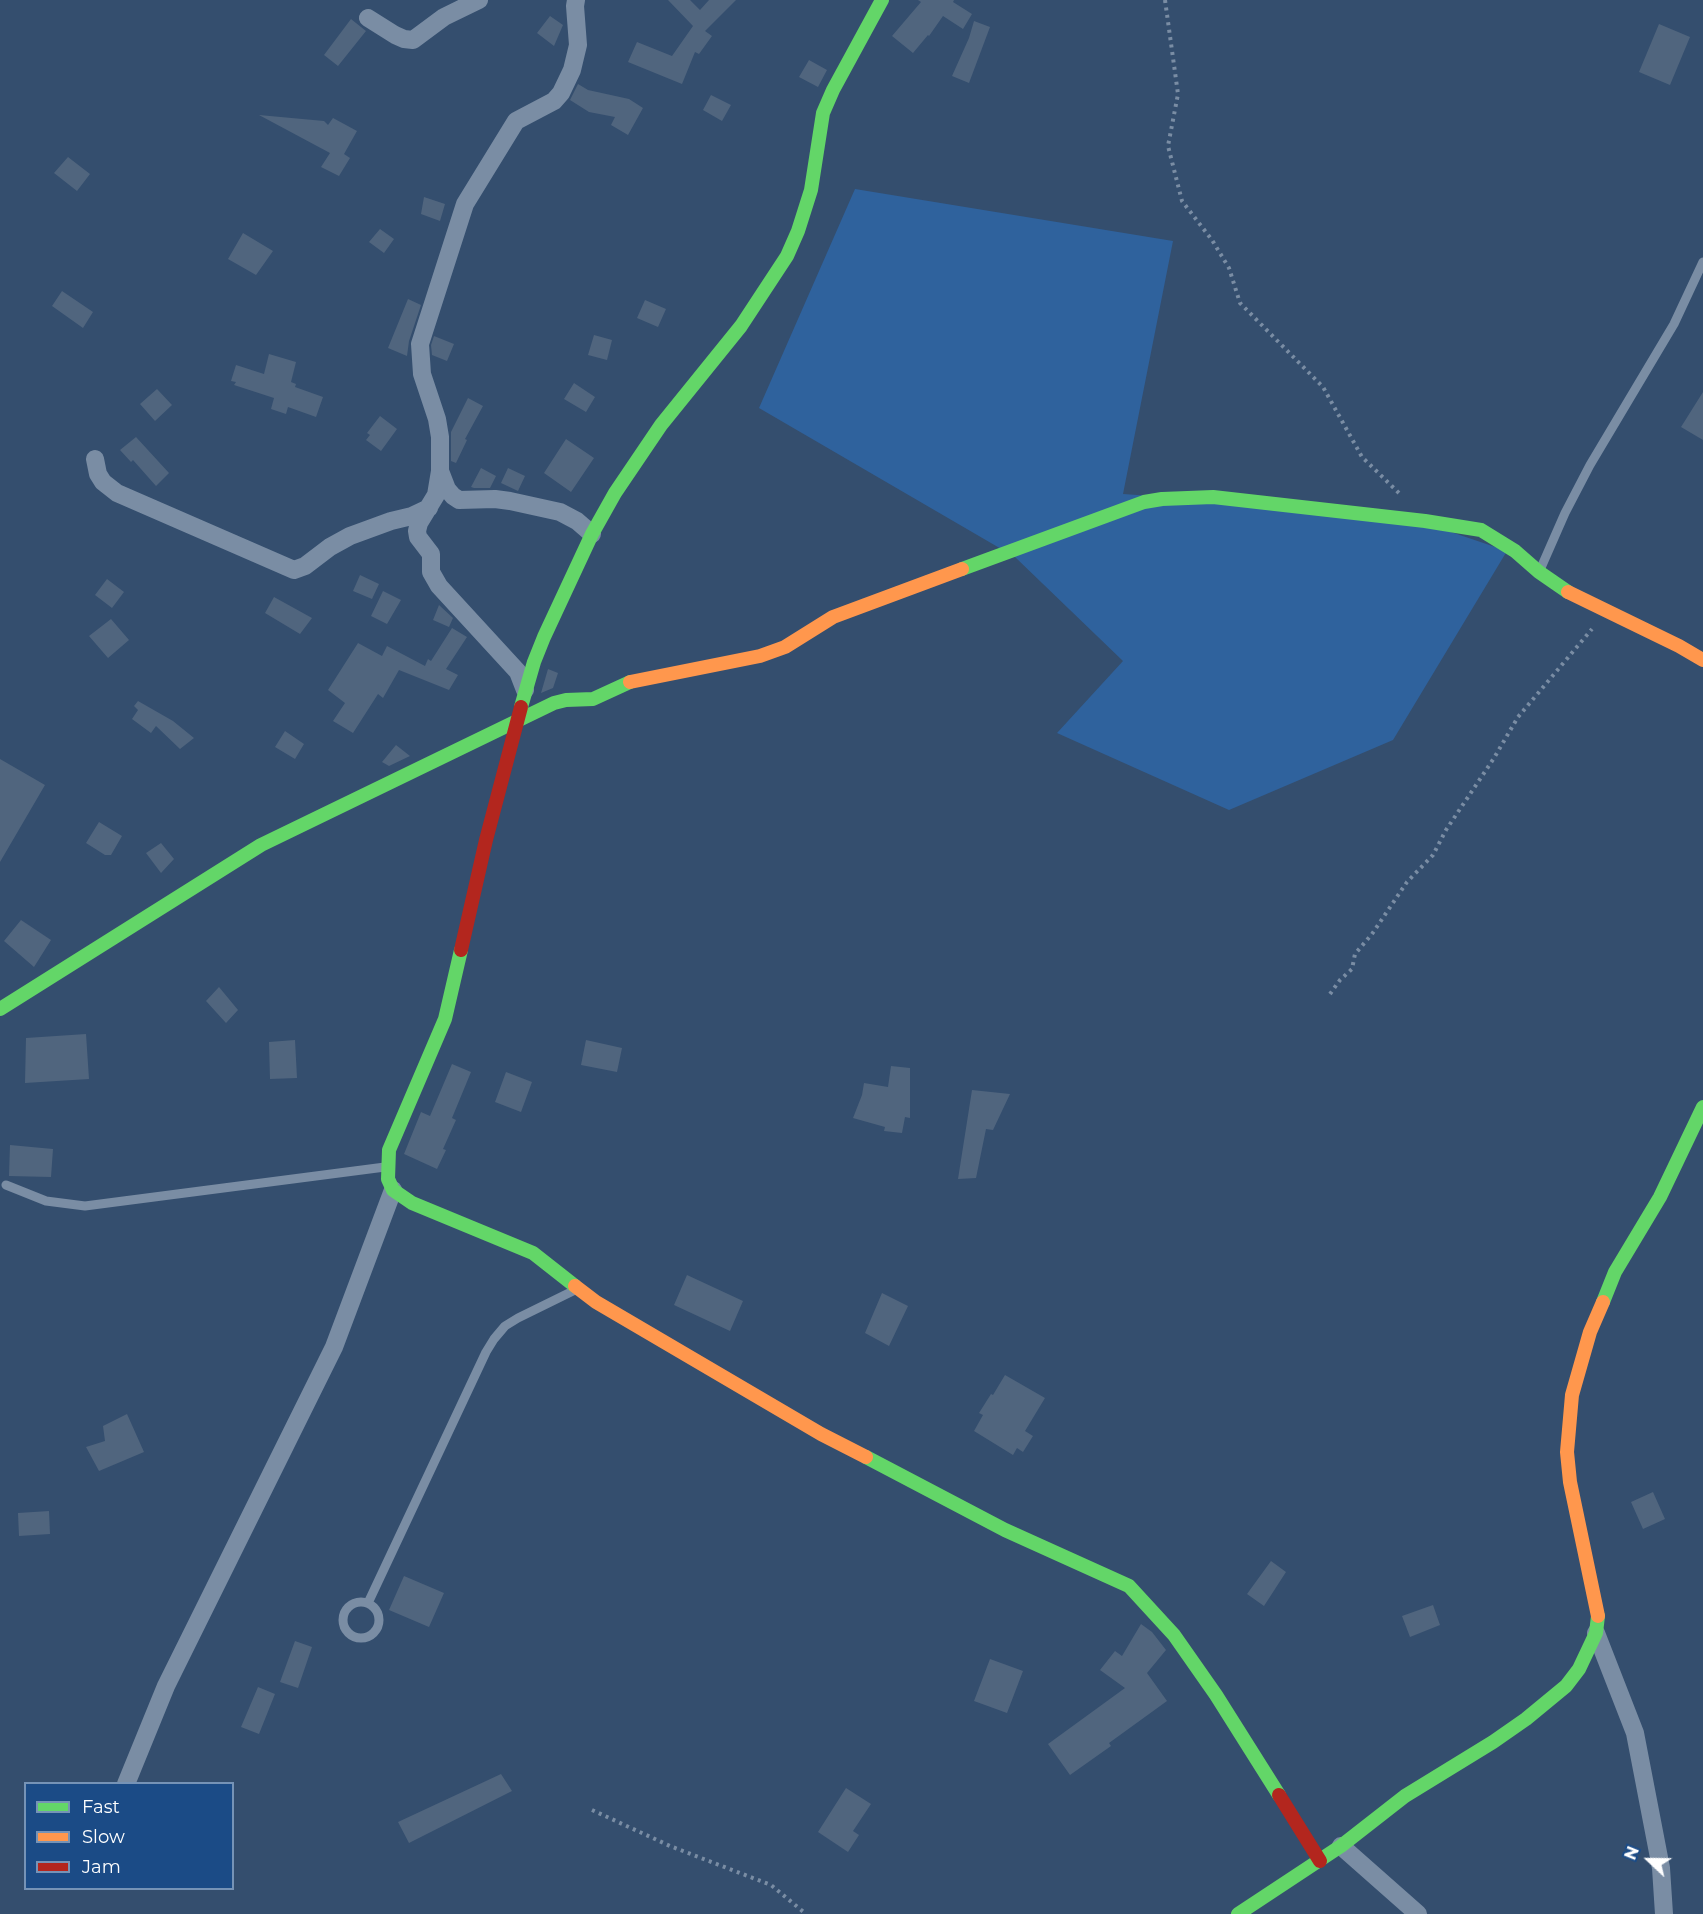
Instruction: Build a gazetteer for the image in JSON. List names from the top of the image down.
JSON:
{
  "legend": ["Fast", "Slow", "Jam"],
  "north": "left"
}
